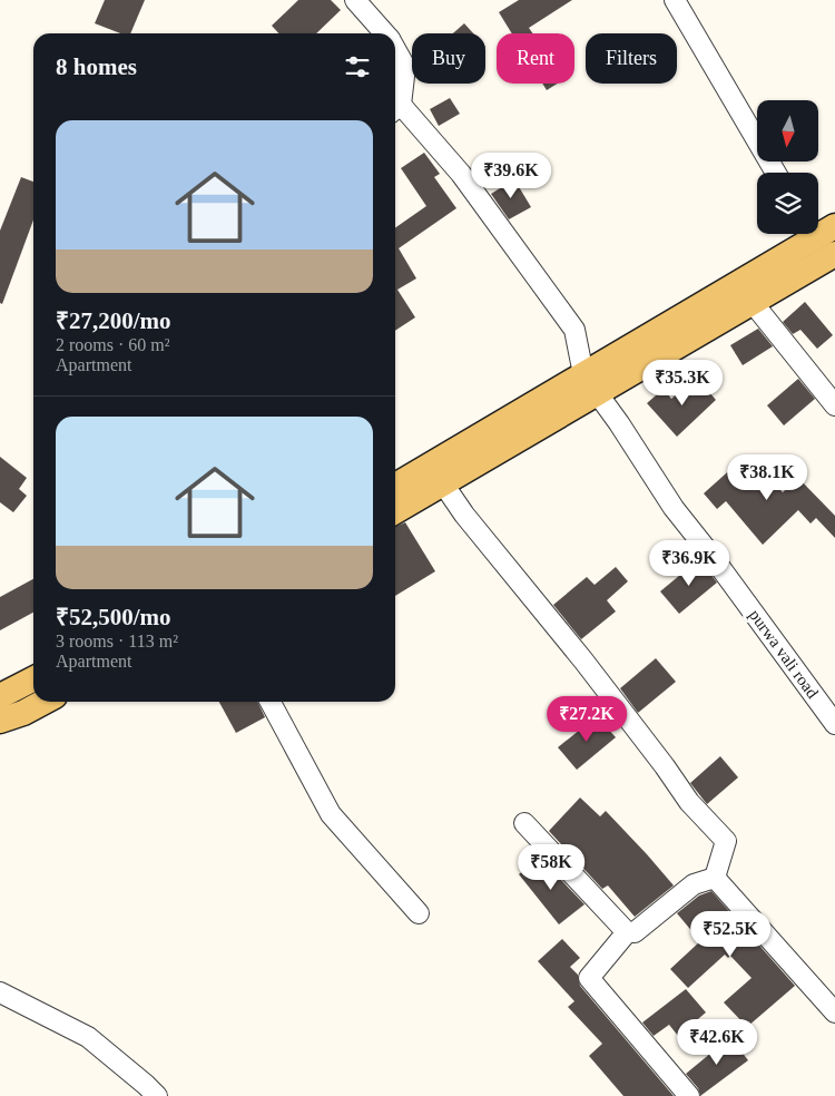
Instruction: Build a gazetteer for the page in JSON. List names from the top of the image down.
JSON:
{
  "streets": {
    "street": ["purwa vali road"]
  },
  "north": "bottom",
  "page": {
    "chip": ["Buy", "Rent", "Filters"],
    "heading": "8 homes",
    "list": [
      {
        "name": "₹27,200/mo",
        "note": "2 rooms · 60 m² · Apartment"
      },
      {
        "name": "₹52,500/mo",
        "note": "3 rooms · 113 m² · Apartment"
      }
    ],
    "price": [
      "₹39.6K",
      "₹35.3K",
      "₹38.1K",
      "₹36.9K",
      "₹27.2K",
      "₹58K",
      "₹52.5K",
      "₹42.6K"
    ]
  }
}
